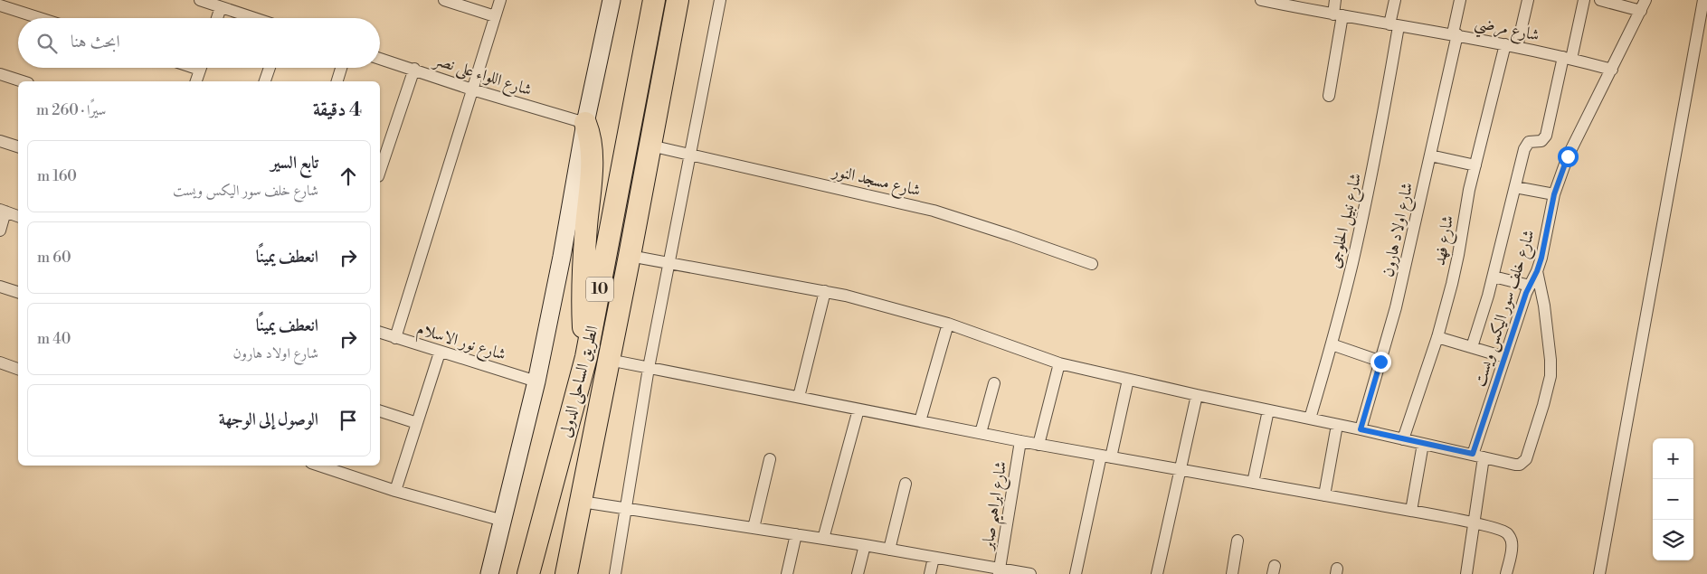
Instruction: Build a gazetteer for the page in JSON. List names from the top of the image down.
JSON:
{
  "streets": {
    "highway": ["10", "الطريق الساحلى الدولى"],
    "street": [
      "شارع مرضي",
      "شارع اللواء على نصر",
      "شارع مسجد النور",
      "شارع نبيل الحلوجى",
      "شارع اولاد هارون",
      "شارع فهد",
      "شارع خلف سور اليكس ويست",
      "شارع نور الاسلام",
      "شارع ابراهيم صابر"
    ]
  },
  "crossings": [
    ["شارع مرضي", "شارع نبيل الحلوجى"],
    ["شارع مرضي", "شارع اولاد هارون"],
    ["شارع مرضي", "شارع فهد"],
    ["شارع مرضي", "شارع خلف سور اليكس ويست"],
    ["شارع مسجد النور", "الطريق الساحلى الدولى"]
  ],
  "page": {
    "search": "ابحث هنا",
    "heading": ["4 دقيقة", "سيرًا · 260 m"],
    "list": [
      ["تابع السير", "شارع خلف سور اليكس ويست", "160 m"],
      ["انعطف يمينًا", "60 m"],
      ["انعطف يمينًا", "شارع اولاد هارون", "40 m"],
      "الوصول إلى الوجهة"
    ],
    "map_buttons": ["+", "−"]
  }
}
